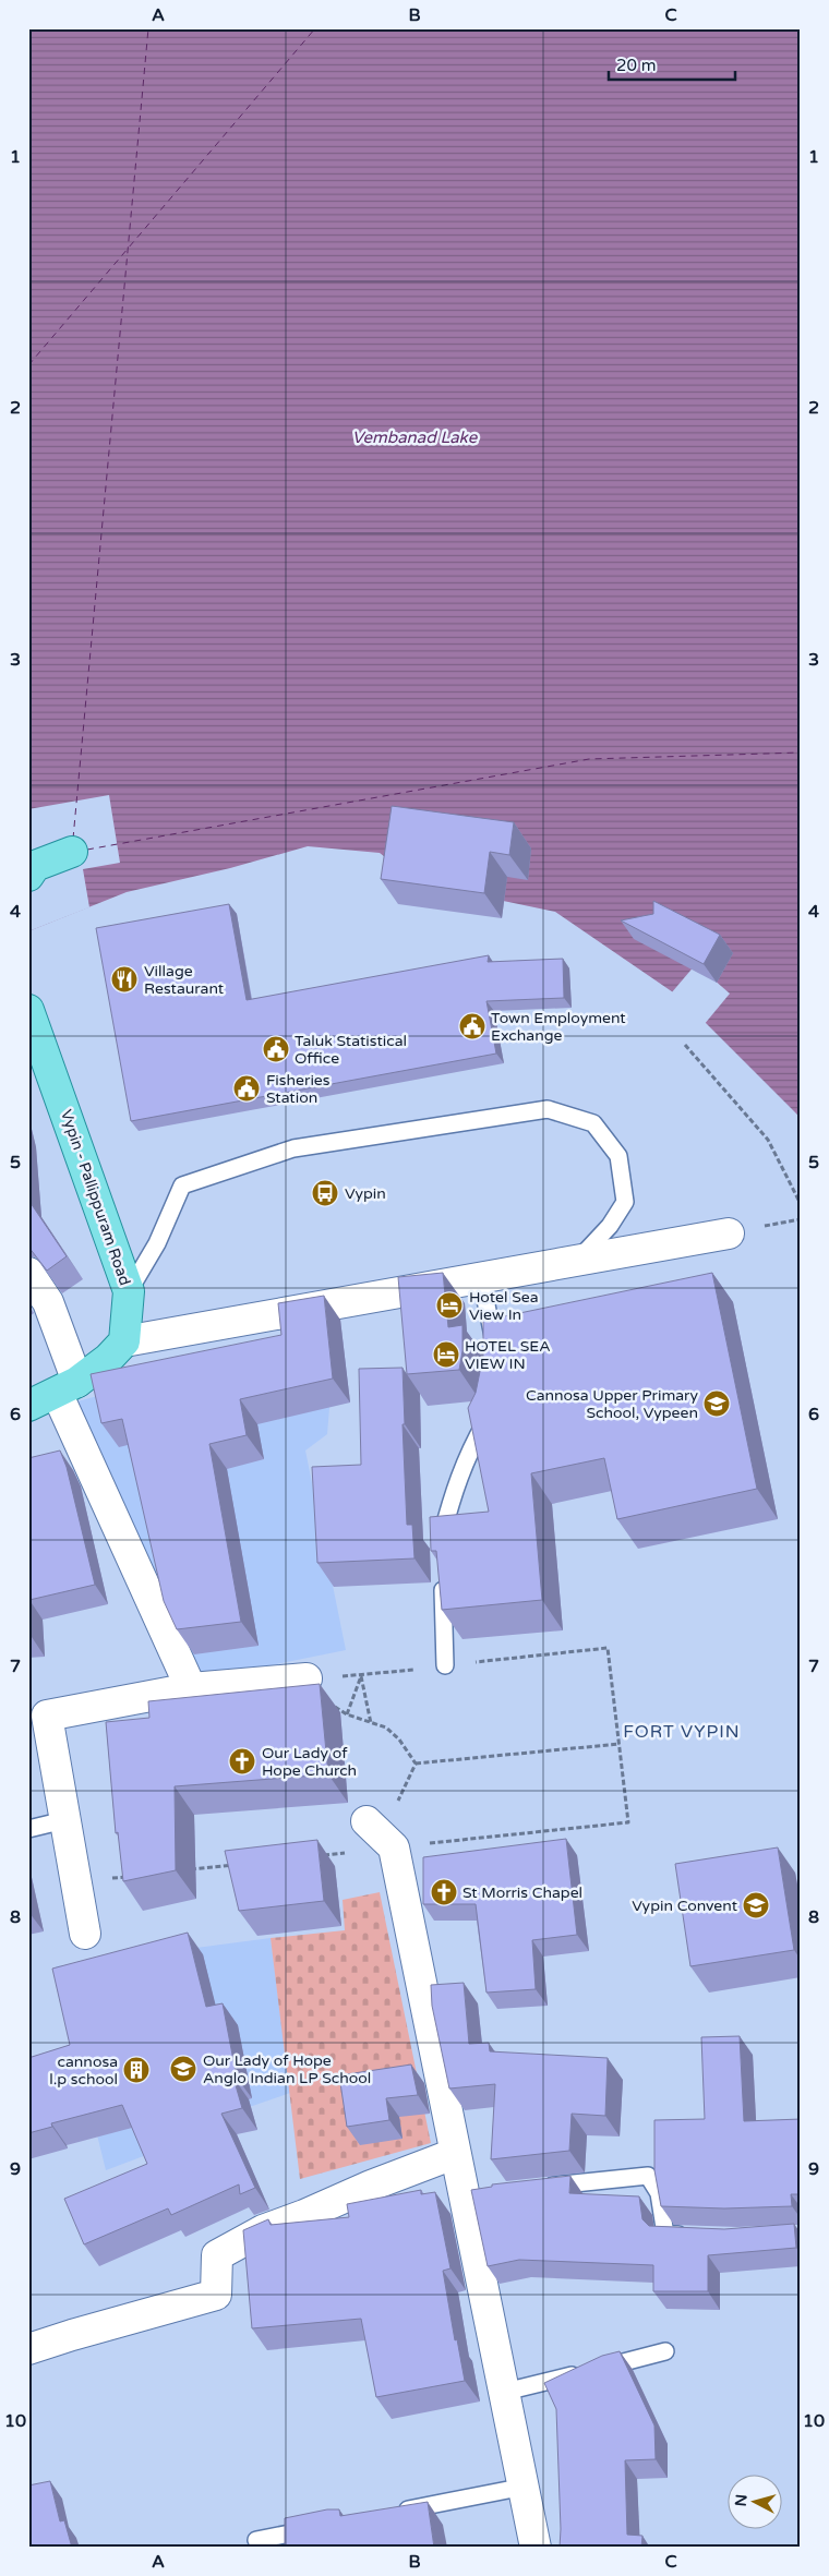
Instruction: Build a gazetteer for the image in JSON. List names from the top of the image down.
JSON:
{
  "streets": {
    "main road": ["Vypin - Pallippuram Road"]
  },
  "districts": ["FORT VYPIN"],
  "water": ["Vembanad Lake"],
  "places": {
    "restaurant": ["Village Restaurant"],
    "public building": ["Town Employment Exchange", "Taluk Statistical Office", "Fisheries Station"],
    "bus stop": ["Vypin"],
    "hotel": ["Hotel Sea View In", "HOTEL SEA VIEW IN"],
    "school or university": ["Cannosa Upper Primary School, Vypeen", "Vypin Convent", "Our Lady of Hope Anglo Indian LP School"],
    "church": ["Our Lady of Hope Church", "St Morris Chapel"],
    "building": ["cannosa l.p school"]
  },
  "scale_bar": "20 m",
  "north": "left",
  "grid": {
    "columns": ["A", "B", "C"],
    "rows": [
      "1",
      "2",
      "3",
      "4",
      "5",
      "6",
      "7",
      "8",
      "9",
      "10"
    ]
  }
}
